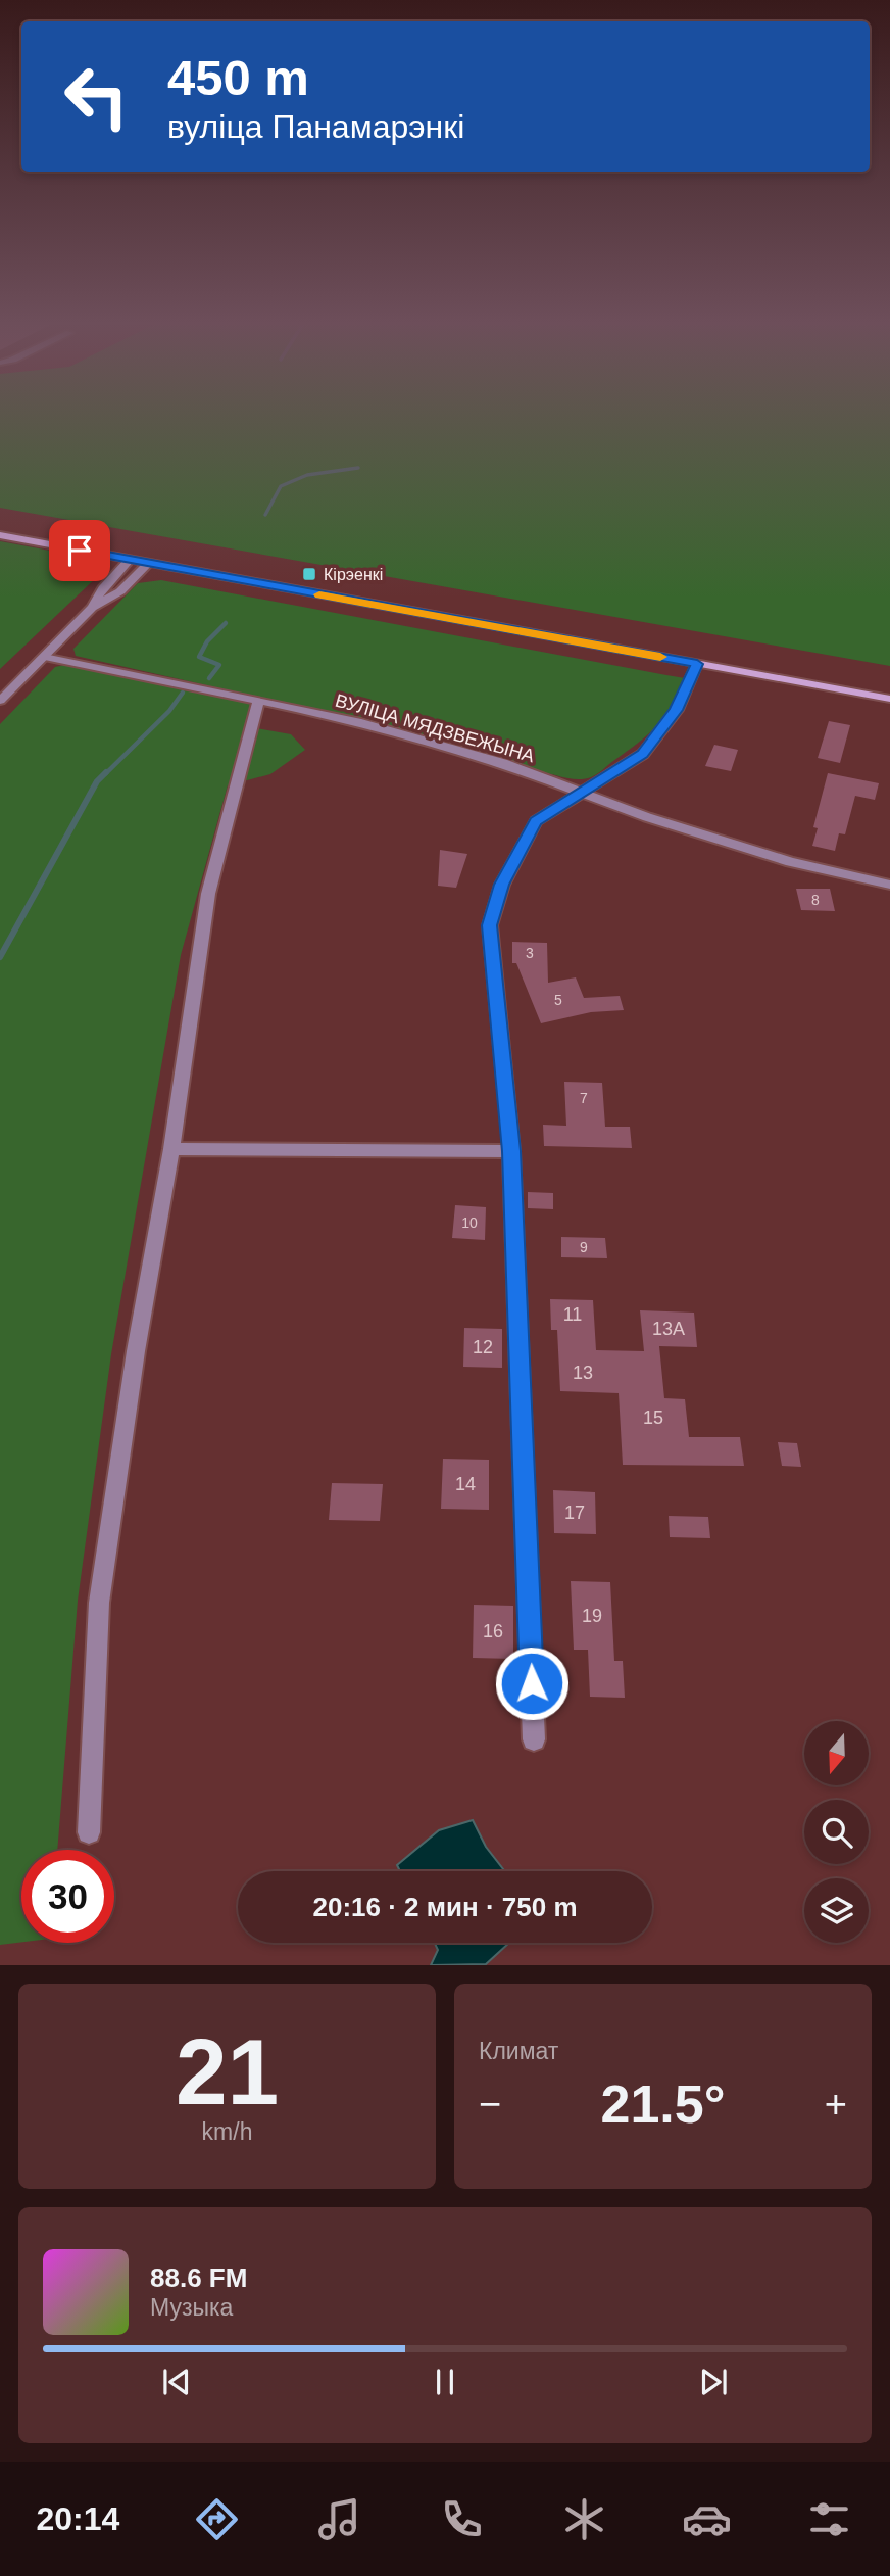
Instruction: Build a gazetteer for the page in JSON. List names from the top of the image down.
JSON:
{
  "streets": {
    "street": ["ВУЛІЦА МЯДЗВЕЖЫНА"]
  },
  "places": {
    "transit": ["Кірэенкі"]
  },
  "house_numbers": [
    "8",
    "3",
    "5",
    "7",
    "10",
    "9",
    "11",
    "13А",
    "12",
    "13",
    "15",
    "14",
    "17",
    "19",
    "16"
  ],
  "north": "bottom",
  "page": {
    "turn": ["450 m", "вуліца Панамарэнкі"],
    "limit": "30",
    "trip": "20:16 · 2 мин · 750 m",
    "tile": [
      ["21", "km/h"],
      "Климат"
    ],
    "heat": ["−", "21.5°", "+"],
    "song": ["88.6 FM", "Музыка"],
    "tabs": "20:14"
  }
}
